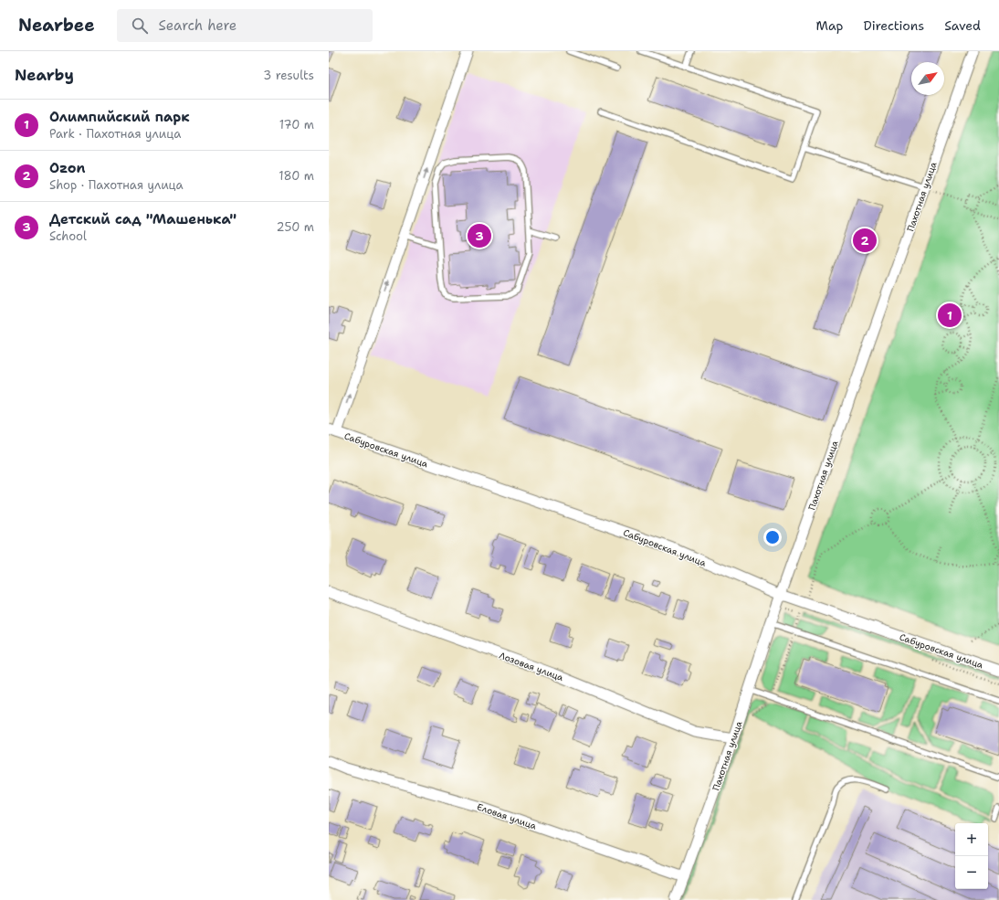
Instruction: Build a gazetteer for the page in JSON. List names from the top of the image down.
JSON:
{
  "streets": {
    "street": [
      "Пахотная улица",
      "Сабуровская улица",
      "Лозовая улица",
      "Еловая улица"
    ]
  },
  "crossings": [
    ["Пахотная улица", "Сабуровская улица"],
    ["Пахотная улица", "Лозовая улица"],
    ["Пахотная улица", "Еловая улица"]
  ],
  "north": "top right",
  "page": {
    "header": "Nearbee",
    "search": "Search here",
    "nav": ["Map", "Directions", "Saved"],
    "heading": ["Nearby", "3 results"],
    "list": [
      {
        "mark": "1",
        "name": "Олимпийский парк",
        "note": "Park · Пахотная улица",
        "value": "170 m"
      },
      {
        "mark": "2",
        "name": "Ozon",
        "note": "Shop · Пахотная улица",
        "value": "180 m"
      },
      {
        "mark": "3",
        "name": "Детский сад \"Машенька\"",
        "note": "School",
        "value": "250 m"
      }
    ],
    "pins": ["3", "2", "1"],
    "map_buttons": ["+", "−"]
  }
}
